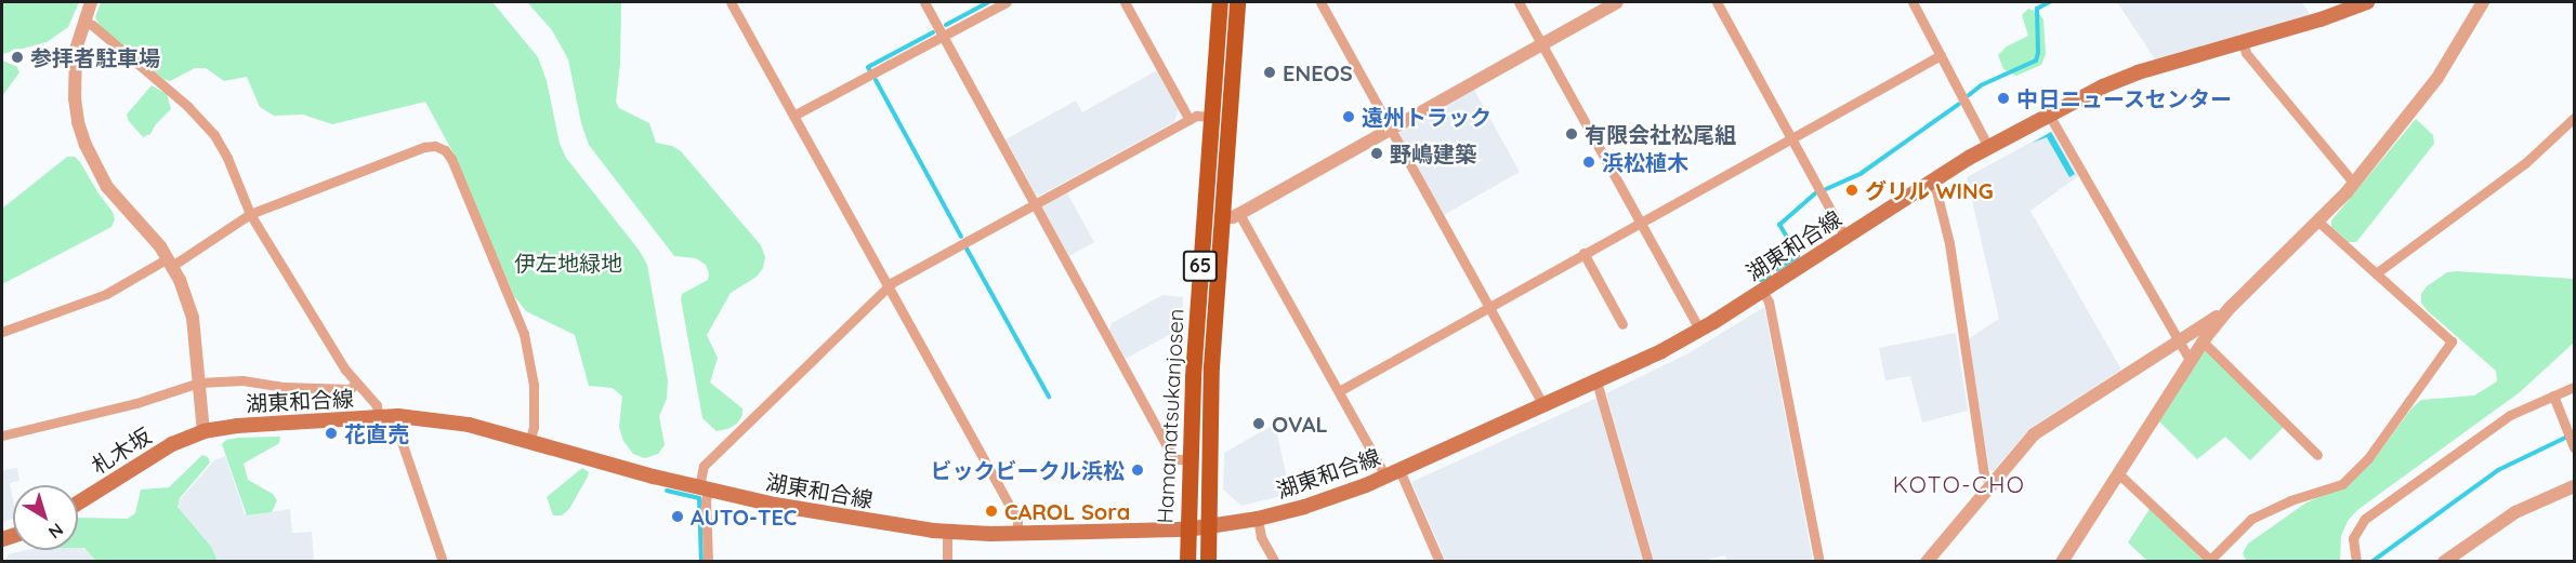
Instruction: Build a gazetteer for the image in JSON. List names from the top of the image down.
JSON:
{
  "streets": {
    "main road": [
      "湖東和合線",
      "65",
      "Hamamatsukanjosen",
      "札木坂"
    ]
  },
  "crossings": [
    ["湖東和合線", "Hamamatsukanjosen"],
    ["湖東和合線", "札木坂"]
  ],
  "districts": ["KOTO-CHO"],
  "parks": ["伊左地緑地"],
  "places": [
    "参拝者駐車場",
    "ENEOS",
    "中日ニュースセンター",
    "遠州トラック",
    "有限会社松尾組",
    "野嶋建築",
    "浜松植木",
    "グリル WING",
    "OVAL",
    "花直売",
    "ビックビークル浜松",
    "CAROL Sora",
    "AUTO-TEC"
  ],
  "north": "bottom right"
}
